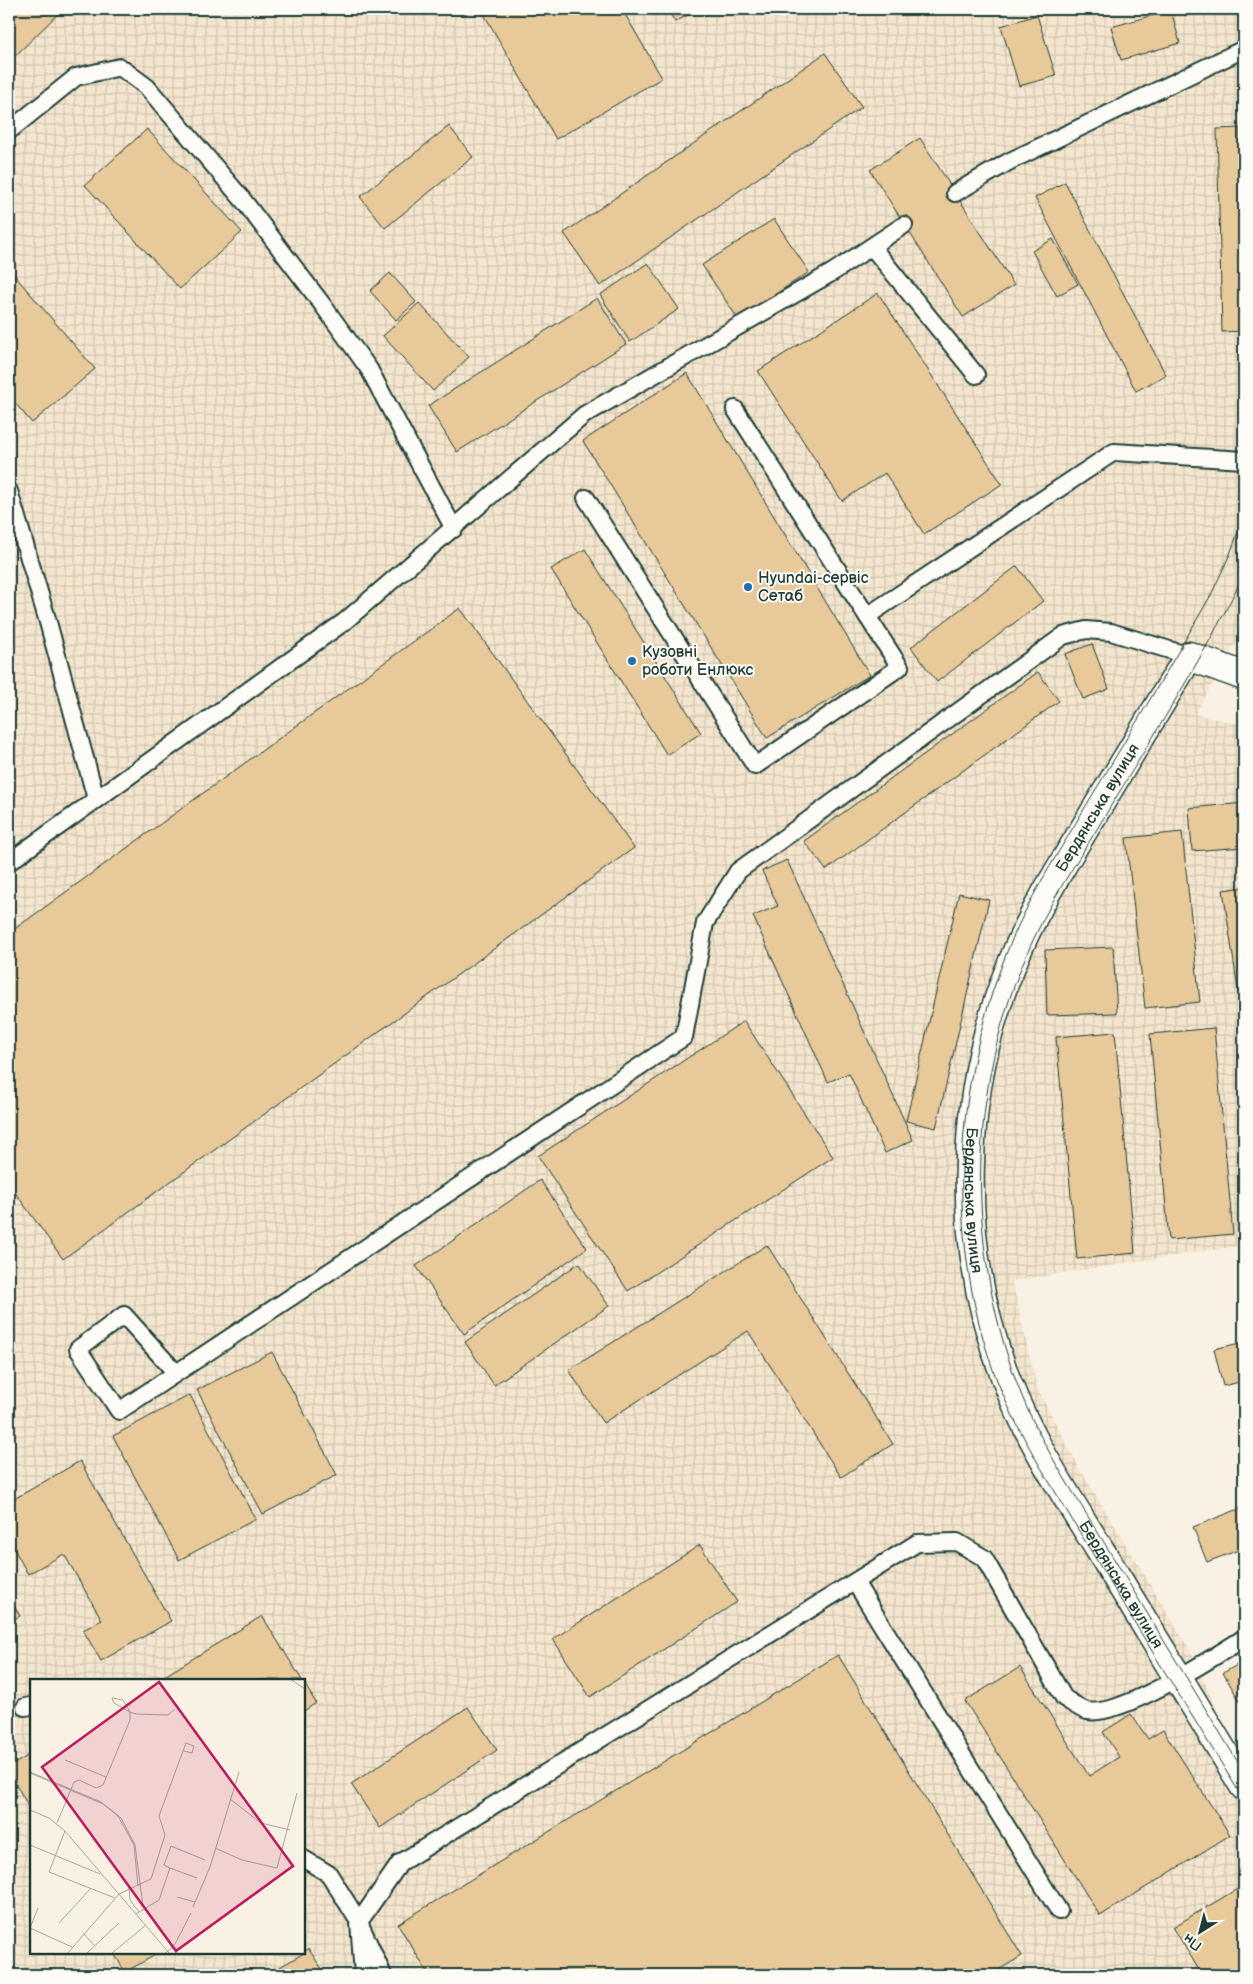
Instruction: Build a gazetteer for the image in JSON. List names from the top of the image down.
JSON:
{
  "streets": {
    "street": ["Бердянська вулиця"]
  },
  "places": ["Hyundai-сервіс Сетаб", "Кузовні роботи Енлюкс"],
  "north": "bottom left"
}
